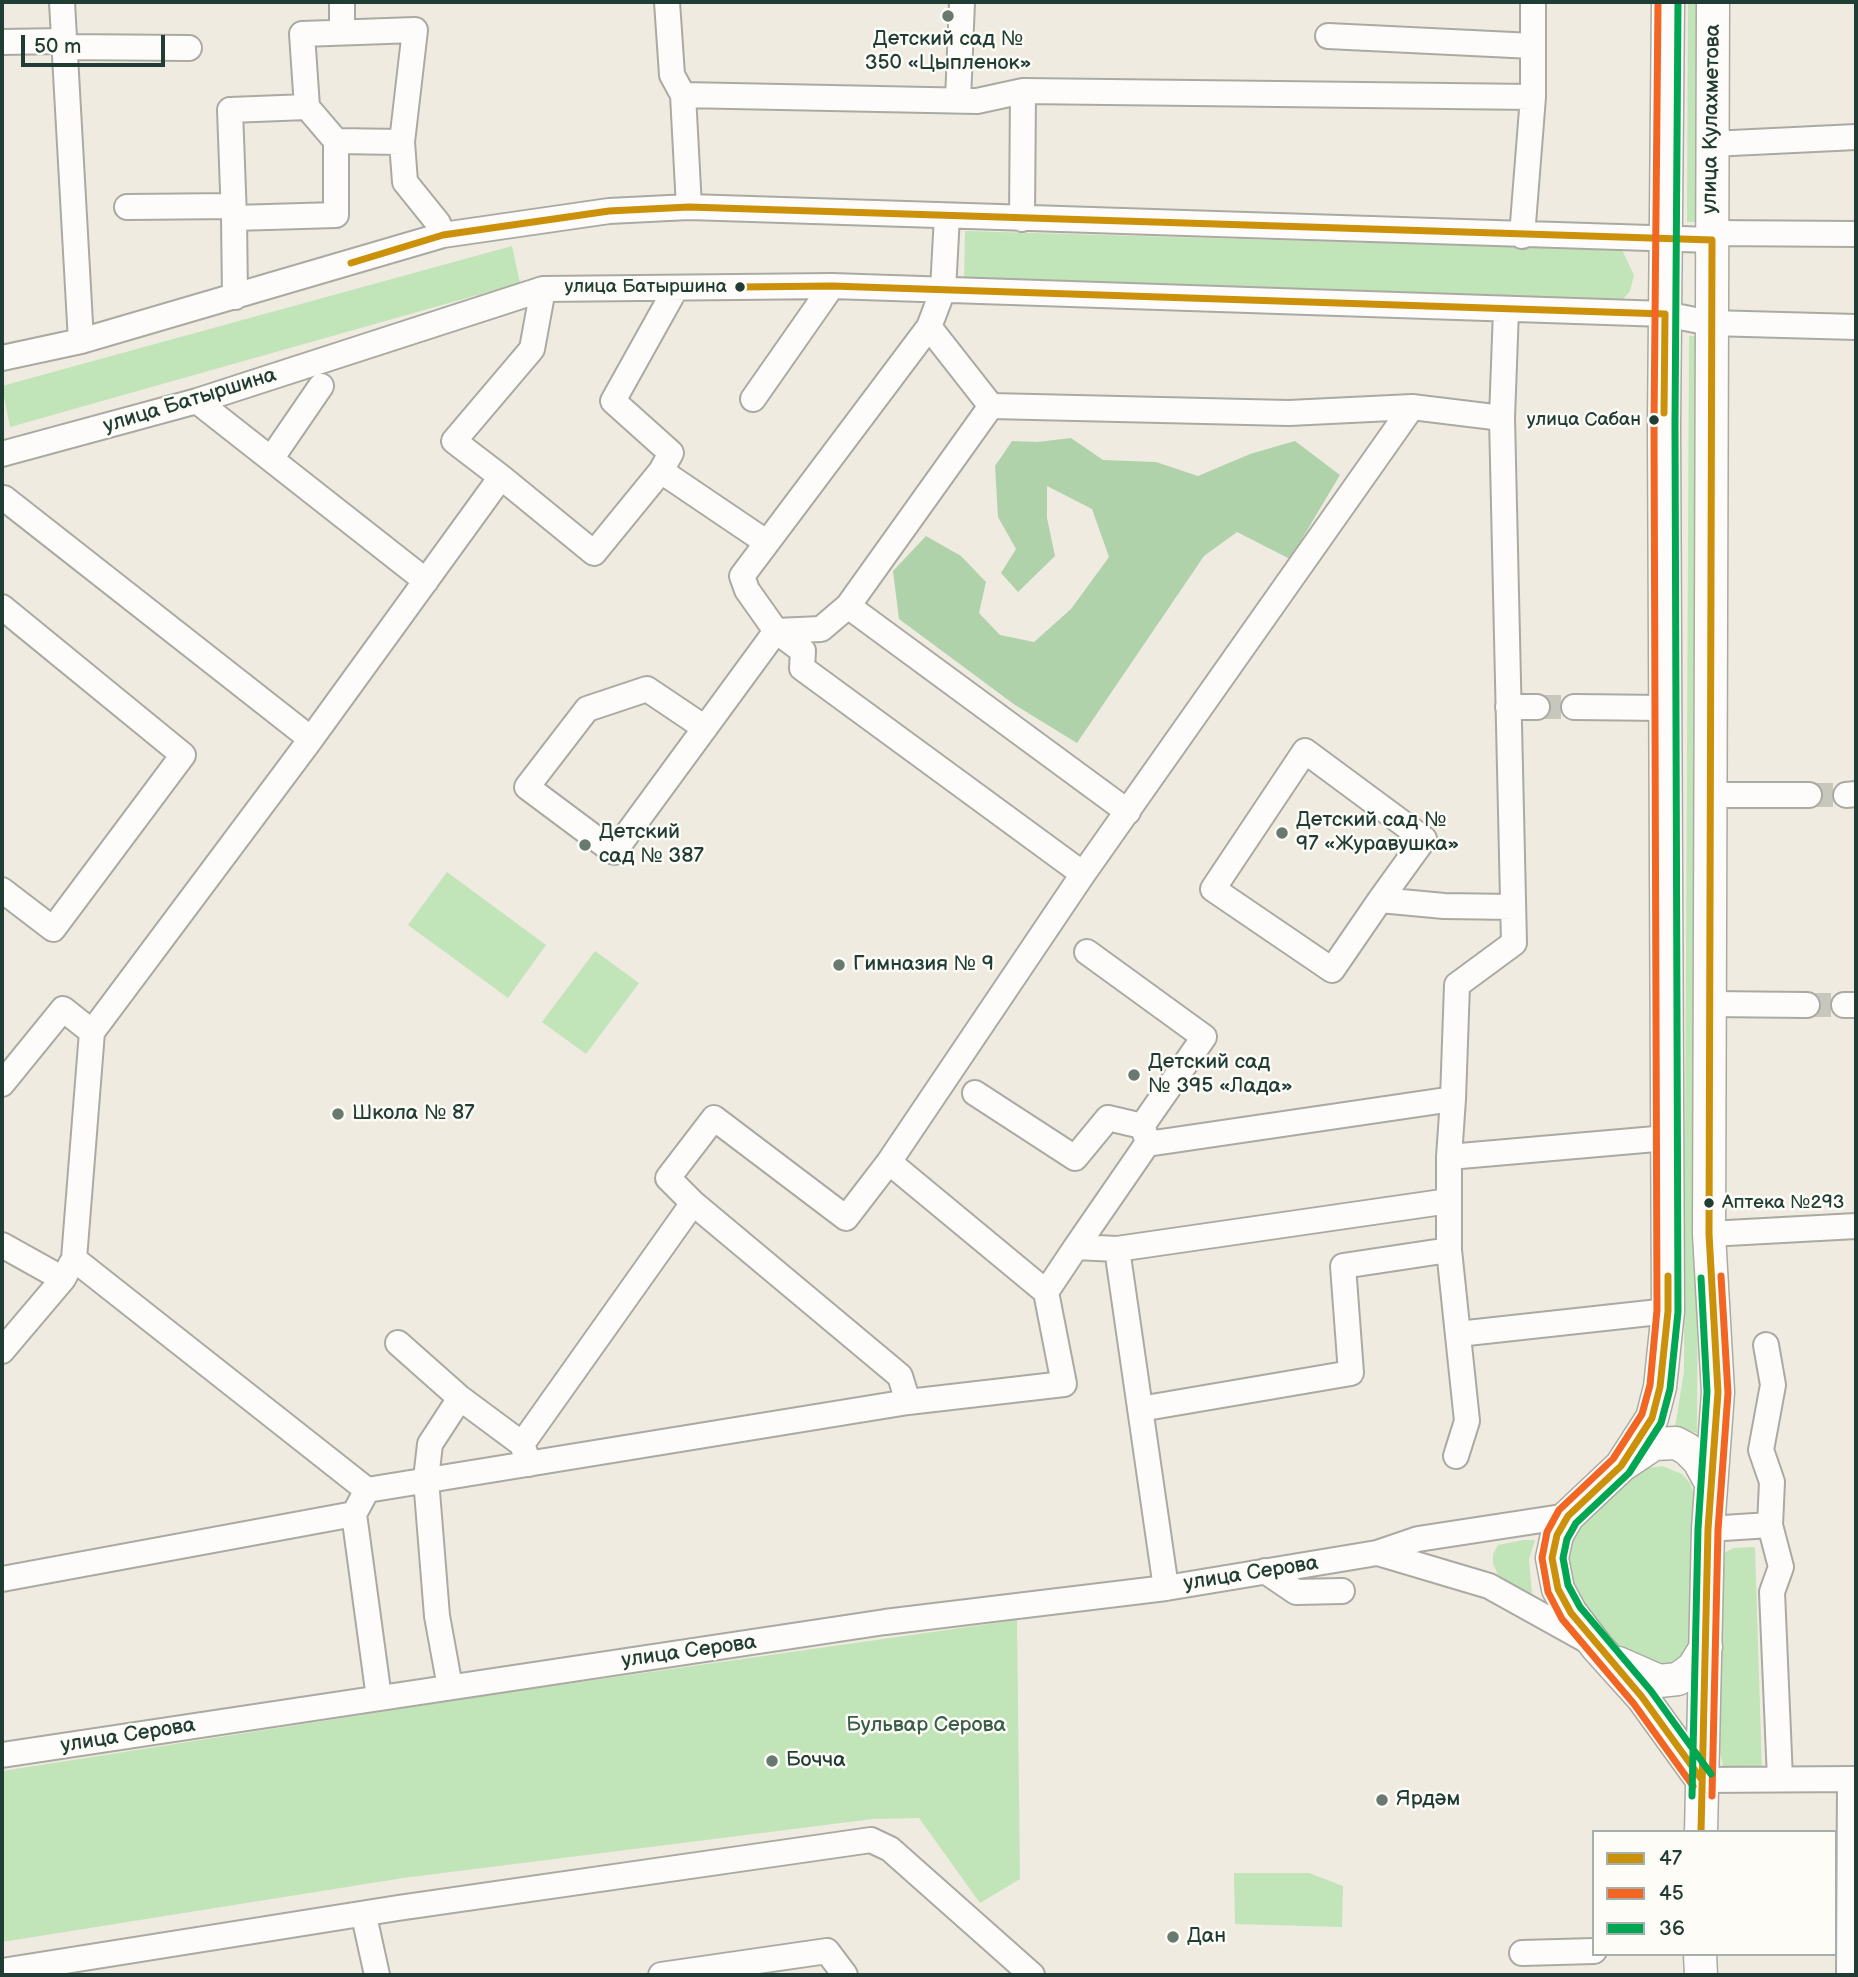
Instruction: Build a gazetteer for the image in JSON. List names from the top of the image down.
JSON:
{
  "streets": {
    "main road": ["улица Кулахметова"],
    "street": ["улица Батыршина", "улица Серова"]
  },
  "crossings": [
    ["улица Кулахметова", "улица Батыршина"],
    ["улица Кулахметова", "улица Серова"]
  ],
  "parks": ["Бульвар Серова"],
  "places": [
    "Детский сад № 350 «Цыпленок»",
    "улица Батыршина",
    "улица Сабан",
    "Детский сад № 97 «Журавушка»",
    "Детский сад № 387",
    "Гимназия № 9",
    "Детский сад № 395 «Лада»",
    "Школа № 87",
    "Аптека №293",
    "Бочча",
    "Ярдәм",
    "Дан"
  ],
  "lines": ["transit line 45", "transit line 36", "transit line 47"],
  "legend": ["47", "45", "36"],
  "scale_bar": "50 m"
}
